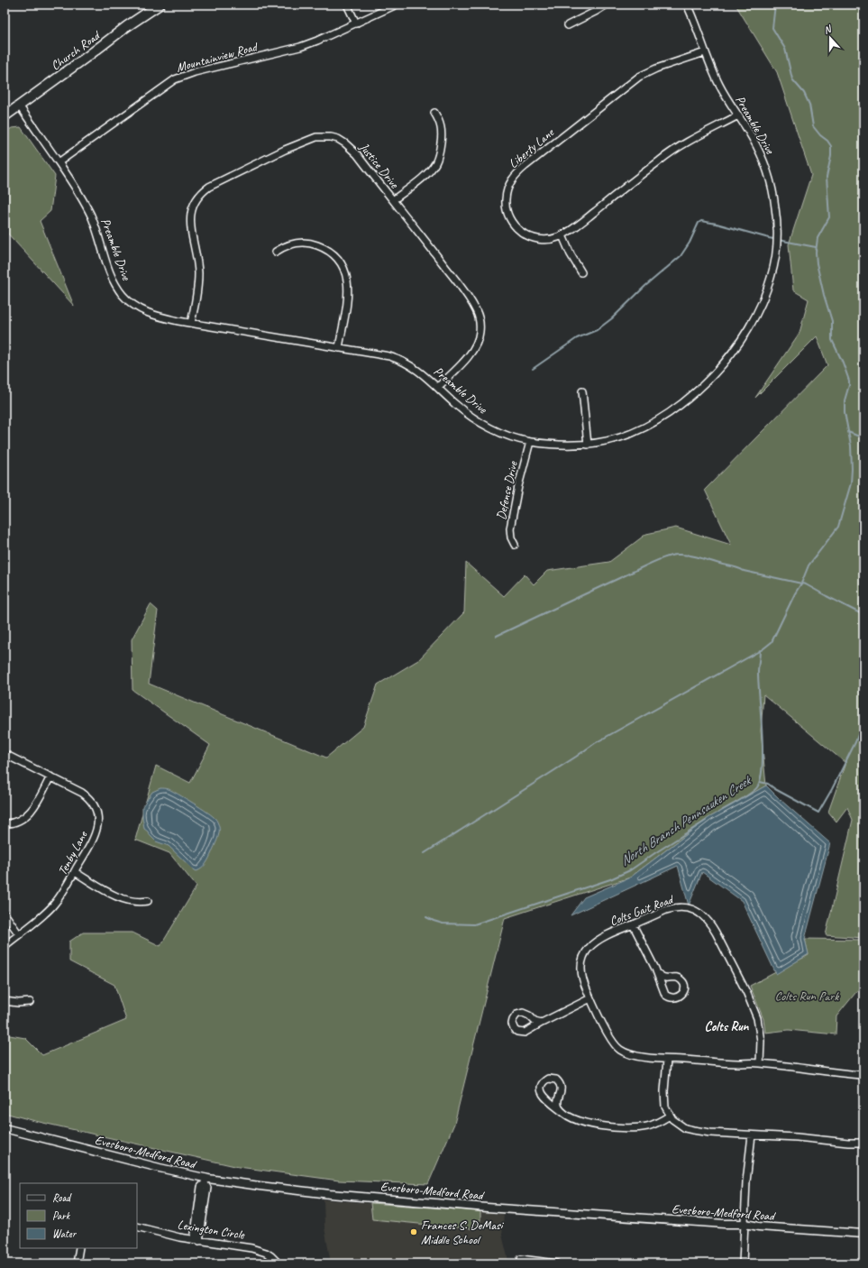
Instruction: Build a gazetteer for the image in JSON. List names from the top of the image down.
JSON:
{
  "streets": {
    "main road": ["Church Road"],
    "street": [
      "Mountainview Road",
      "Preamble Drive",
      "Liberty Lane",
      "Justice Drive",
      "Defense Drive",
      "Tenby Lane",
      "Colts Gait Road",
      "Evesboro-Medford Road",
      "Lexington Circle"
    ]
  },
  "crossings": [
    ["Church Road", "Preamble Drive"],
    ["Mountainview Road", "Preamble Drive"],
    ["Preamble Drive", "Liberty Lane"],
    ["Preamble Drive", "Justice Drive"],
    ["Preamble Drive", "Defense Drive"]
  ],
  "districts": ["Colts Run"],
  "water": ["North Branch Pennsauken Creek"],
  "parks": ["Colts Run Park"],
  "places": ["Frances S. DeMasi Middle School"],
  "legend": ["Road", "Park", "Water"],
  "north": "top"
}
